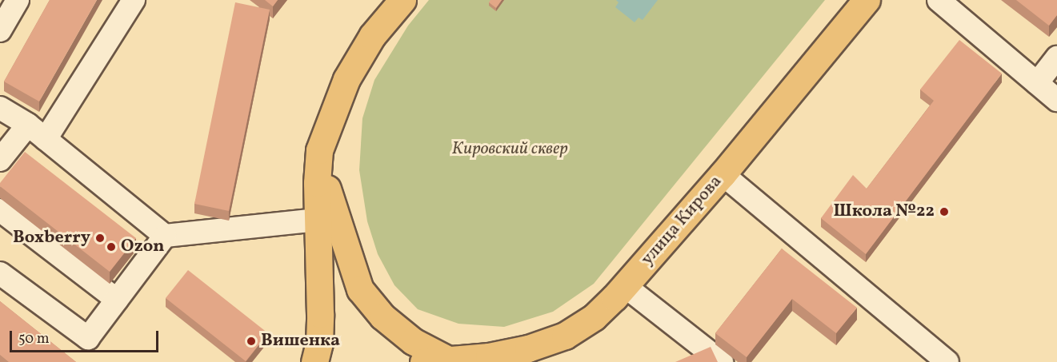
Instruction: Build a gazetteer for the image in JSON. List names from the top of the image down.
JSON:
{
  "streets": {
    "main road": ["улица Кирова"]
  },
  "parks": ["Кировский сквер"],
  "places": [
    "Школа №22",
    "Boxberry",
    "Ozon",
    "Вишенка"
  ],
  "scale_bar": "50 m"
}
